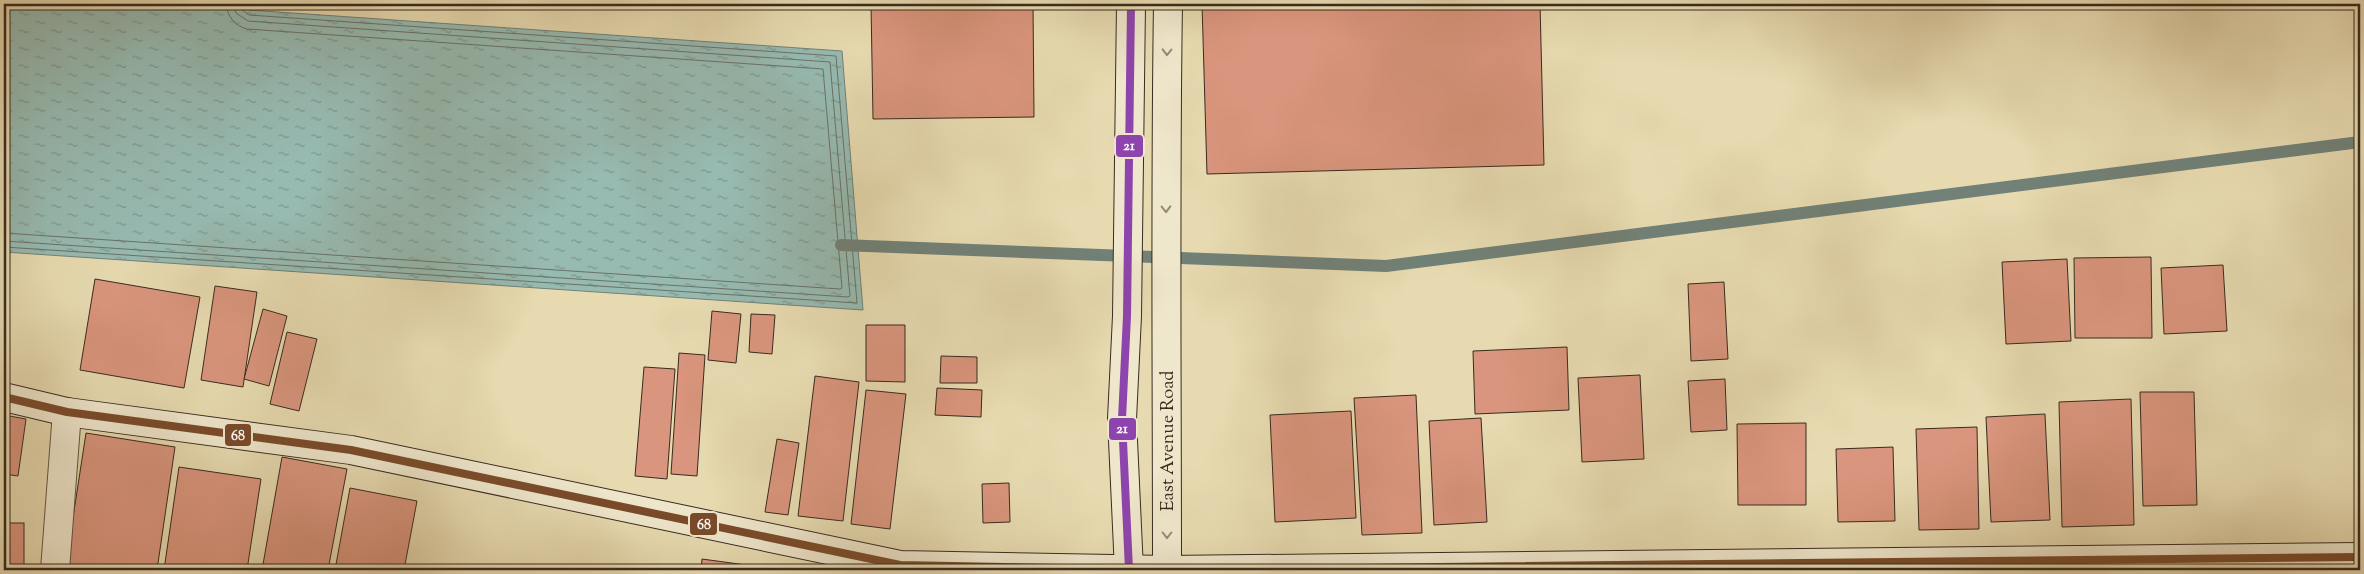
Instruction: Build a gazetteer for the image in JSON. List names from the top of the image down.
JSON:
{
  "streets": {
    "street": ["East Avenue Road"]
  },
  "lines": ["transit line 21", "transit line 68"]
}
